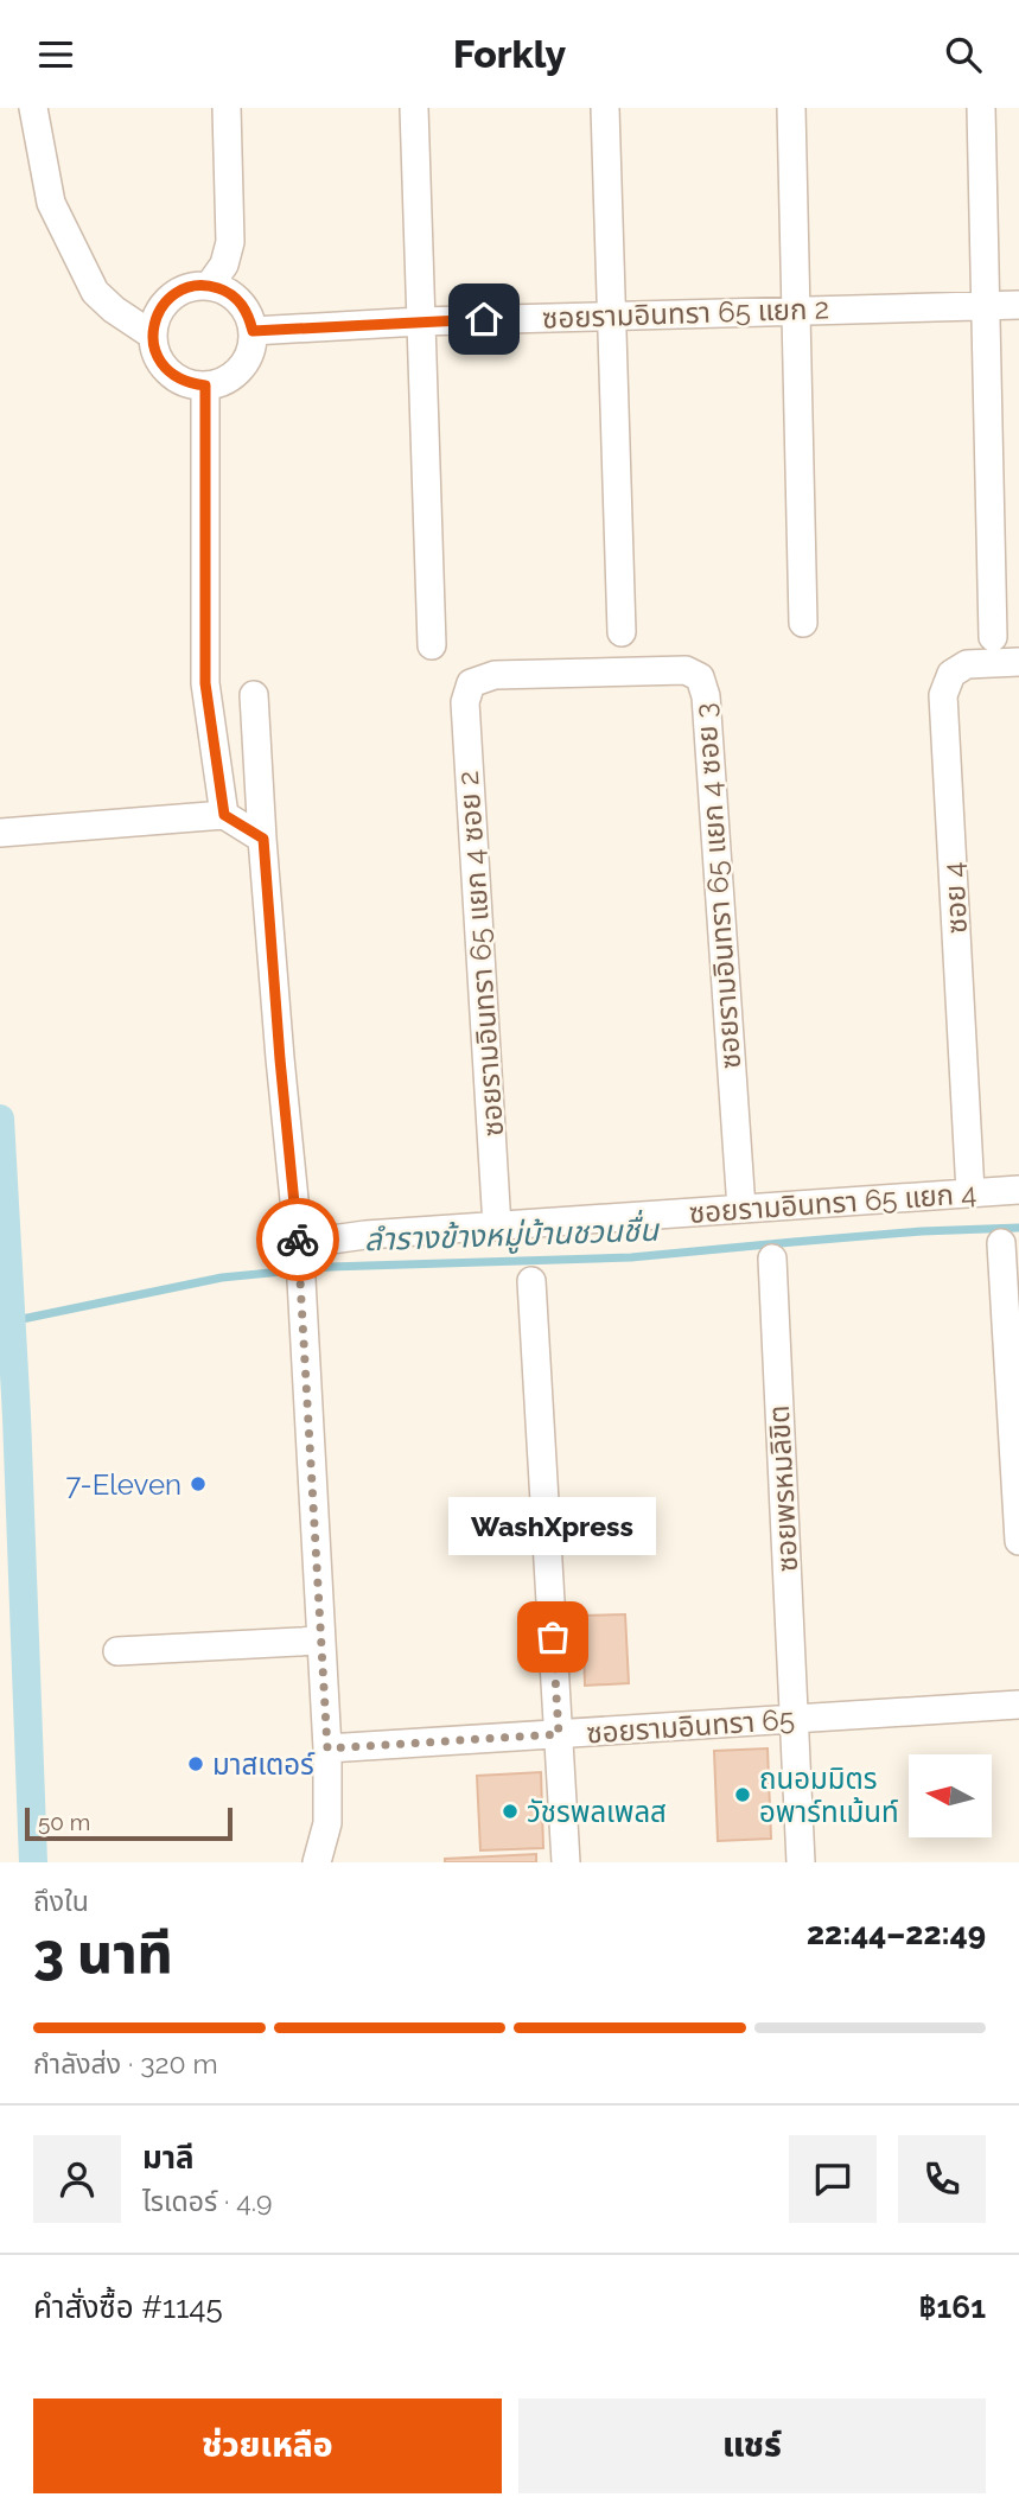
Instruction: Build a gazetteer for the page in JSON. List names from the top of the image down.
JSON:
{
  "streets": {
    "street": [
      "ซอยรามอินทรา 65 แยก 2",
      "ซอยรามอินทรา 65 แยก 4 ซอย 3",
      "ซอย 4",
      "ซอยรามอินทรา 65 แยก 4 ซอย 2",
      "ซอยรามอินทรา 65 แยก 4",
      "ซอยพรหมลิขิต",
      "ซอยรามอินทรา 65"
    ]
  },
  "crossings": [
    ["ซอยรามอินทรา 65 แยก 4 ซอย 3", "ซอยรามอินทรา 65 แยก 4 ซอย 2"],
    ["ซอยรามอินทรา 65 แยก 4 ซอย 3", "ซอยรามอินทรา 65 แยก 4"],
    ["ซอย 4", "ซอยรามอินทรา 65 แยก 4"],
    ["ซอยรามอินทรา 65 แยก 4 ซอย 2", "ซอยรามอินทรา 65 แยก 4"],
    ["ซอยพรหมลิขิต", "ซอยรามอินทรา 65"]
  ],
  "water": ["ลำรางข้างหมู่บ้านชวนชื่น"],
  "places": [
    "7-Eleven",
    "WashXpress",
    "มาสเตอร์",
    "ถนอมมิตร อพาร์ทเม้นท์",
    "วัชรพลเพลส"
  ],
  "scale_bar": "50 m",
  "north": "left",
  "page": {
    "header": "Forkly",
    "bubble": "WashXpress",
    "scale": "50 m",
    "heading": ["3 นาที", "ถึงใน", "22:44–22:49"],
    "panel": [
      "มาลี",
      "ไรเดอร์ · 4.9",
      "คำสั่งซื้อ #1145",
      "฿161"
    ],
    "bar": "กำลังส่ง · 320 m",
    "buttons": ["ช่วยเหลือ", "แชร์"]
  }
}
